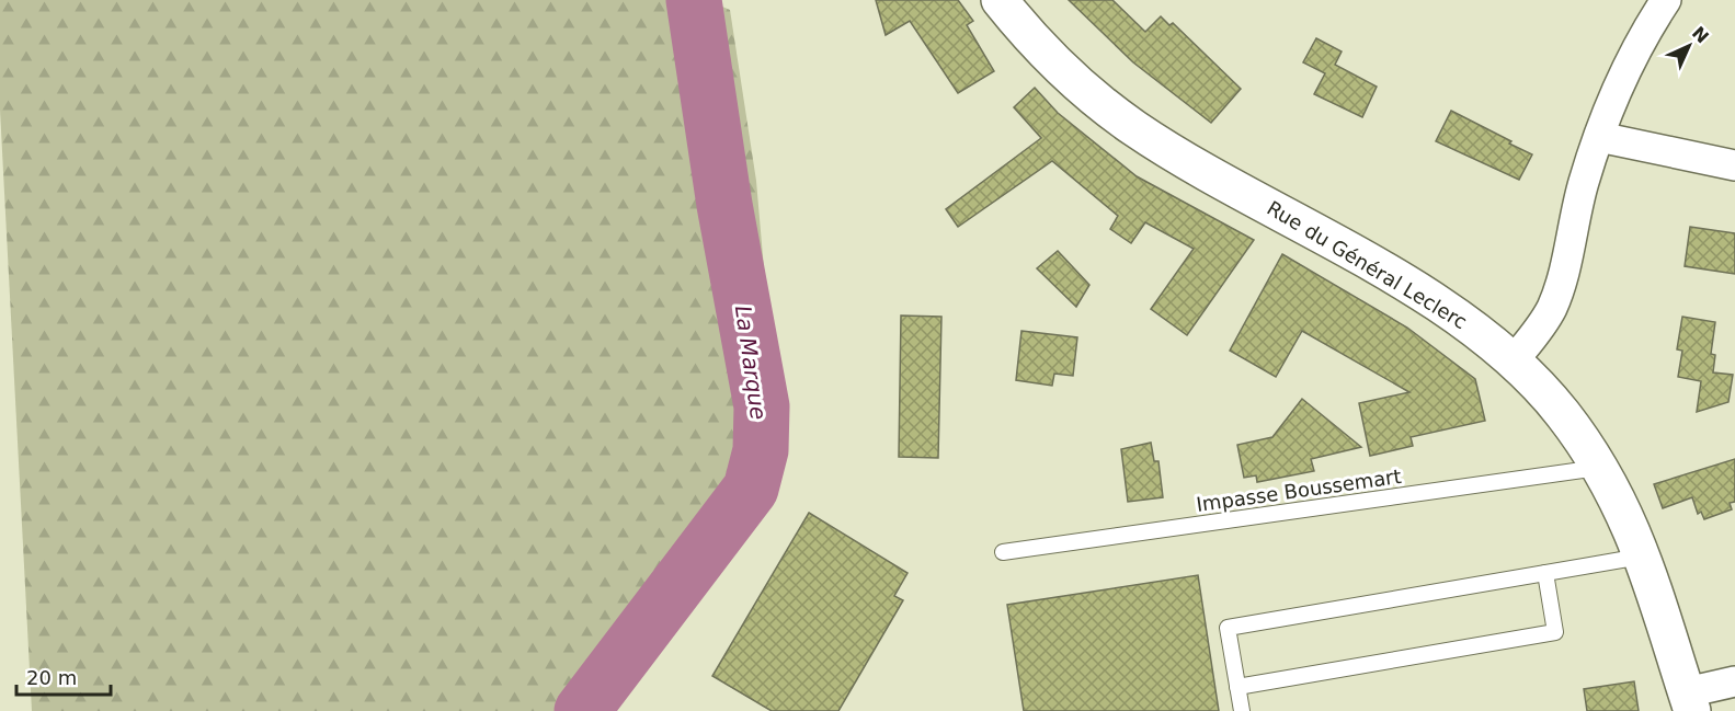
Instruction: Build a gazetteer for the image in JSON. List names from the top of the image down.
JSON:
{
  "streets": {
    "street": ["Rue du Général Leclerc"],
    "lane": ["Impasse Boussemart"]
  },
  "crossings": [
    ["Rue du Général Leclerc", "Impasse Boussemart"]
  ],
  "water": ["La Marque"],
  "scale_bar": "20 m",
  "north": "top right"
}
